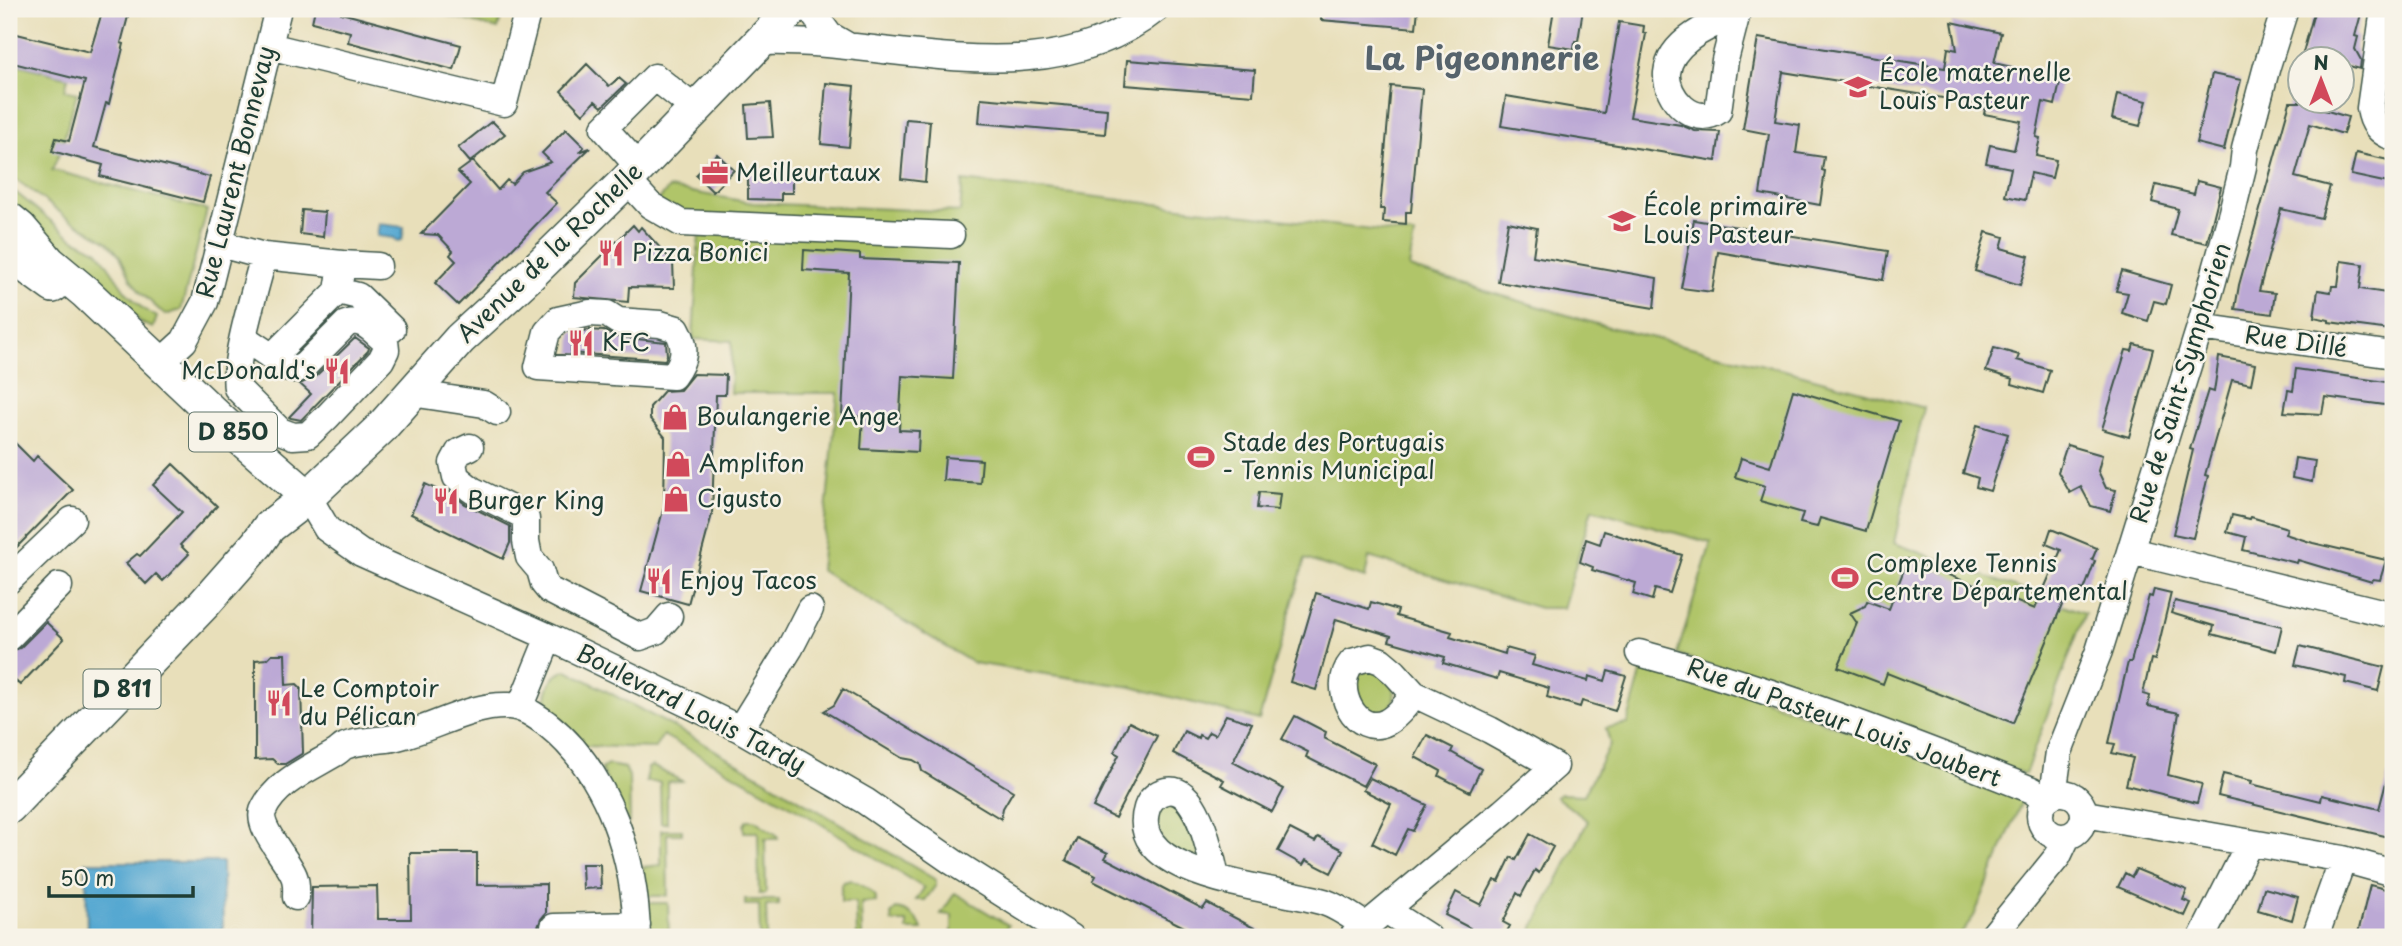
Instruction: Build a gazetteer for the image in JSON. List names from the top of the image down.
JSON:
{
  "streets": {
    "main road": ["Avenue de la Rochelle", "D 850", "D 811"],
    "street": [
      "Rue Laurent Bonnevay",
      "Rue Dillé",
      "Rue de Saint-Symphorien",
      "Boulevard Louis Tardy",
      "Rue du Pasteur Louis Joubert"
    ]
  },
  "crossings": [
    ["Rue Laurent Bonnevay", "D 850"],
    ["Avenue de la Rochelle", "D 850"],
    ["Avenue de la Rochelle", "Boulevard Louis Tardy"],
    ["Rue Dillé", "Rue de Saint-Symphorien"],
    ["Rue de Saint-Symphorien", "Rue du Pasteur Louis Joubert"],
    ["D 850", "Boulevard Louis Tardy"]
  ],
  "districts": ["La Pigeonnerie"],
  "places": {
    "school or university": ["École maternelle Louis Pasteur", "École primaire Louis Pasteur"],
    "office": ["Meilleurtaux"],
    "restaurant": [
      "Pizza Bonici",
      "KFC",
      "McDonald's",
      "Burger King",
      "Enjoy Tacos",
      "Le Comptoir du Pélican"
    ],
    "shop": ["Boulangerie Ange", "Amplifon", "Cigusto"],
    "sports": ["Stade des Portugais - Tennis Municipal", "Complexe Tennis Centre Départemental"]
  },
  "scale_bar": "50 m",
  "north": "top"
}
